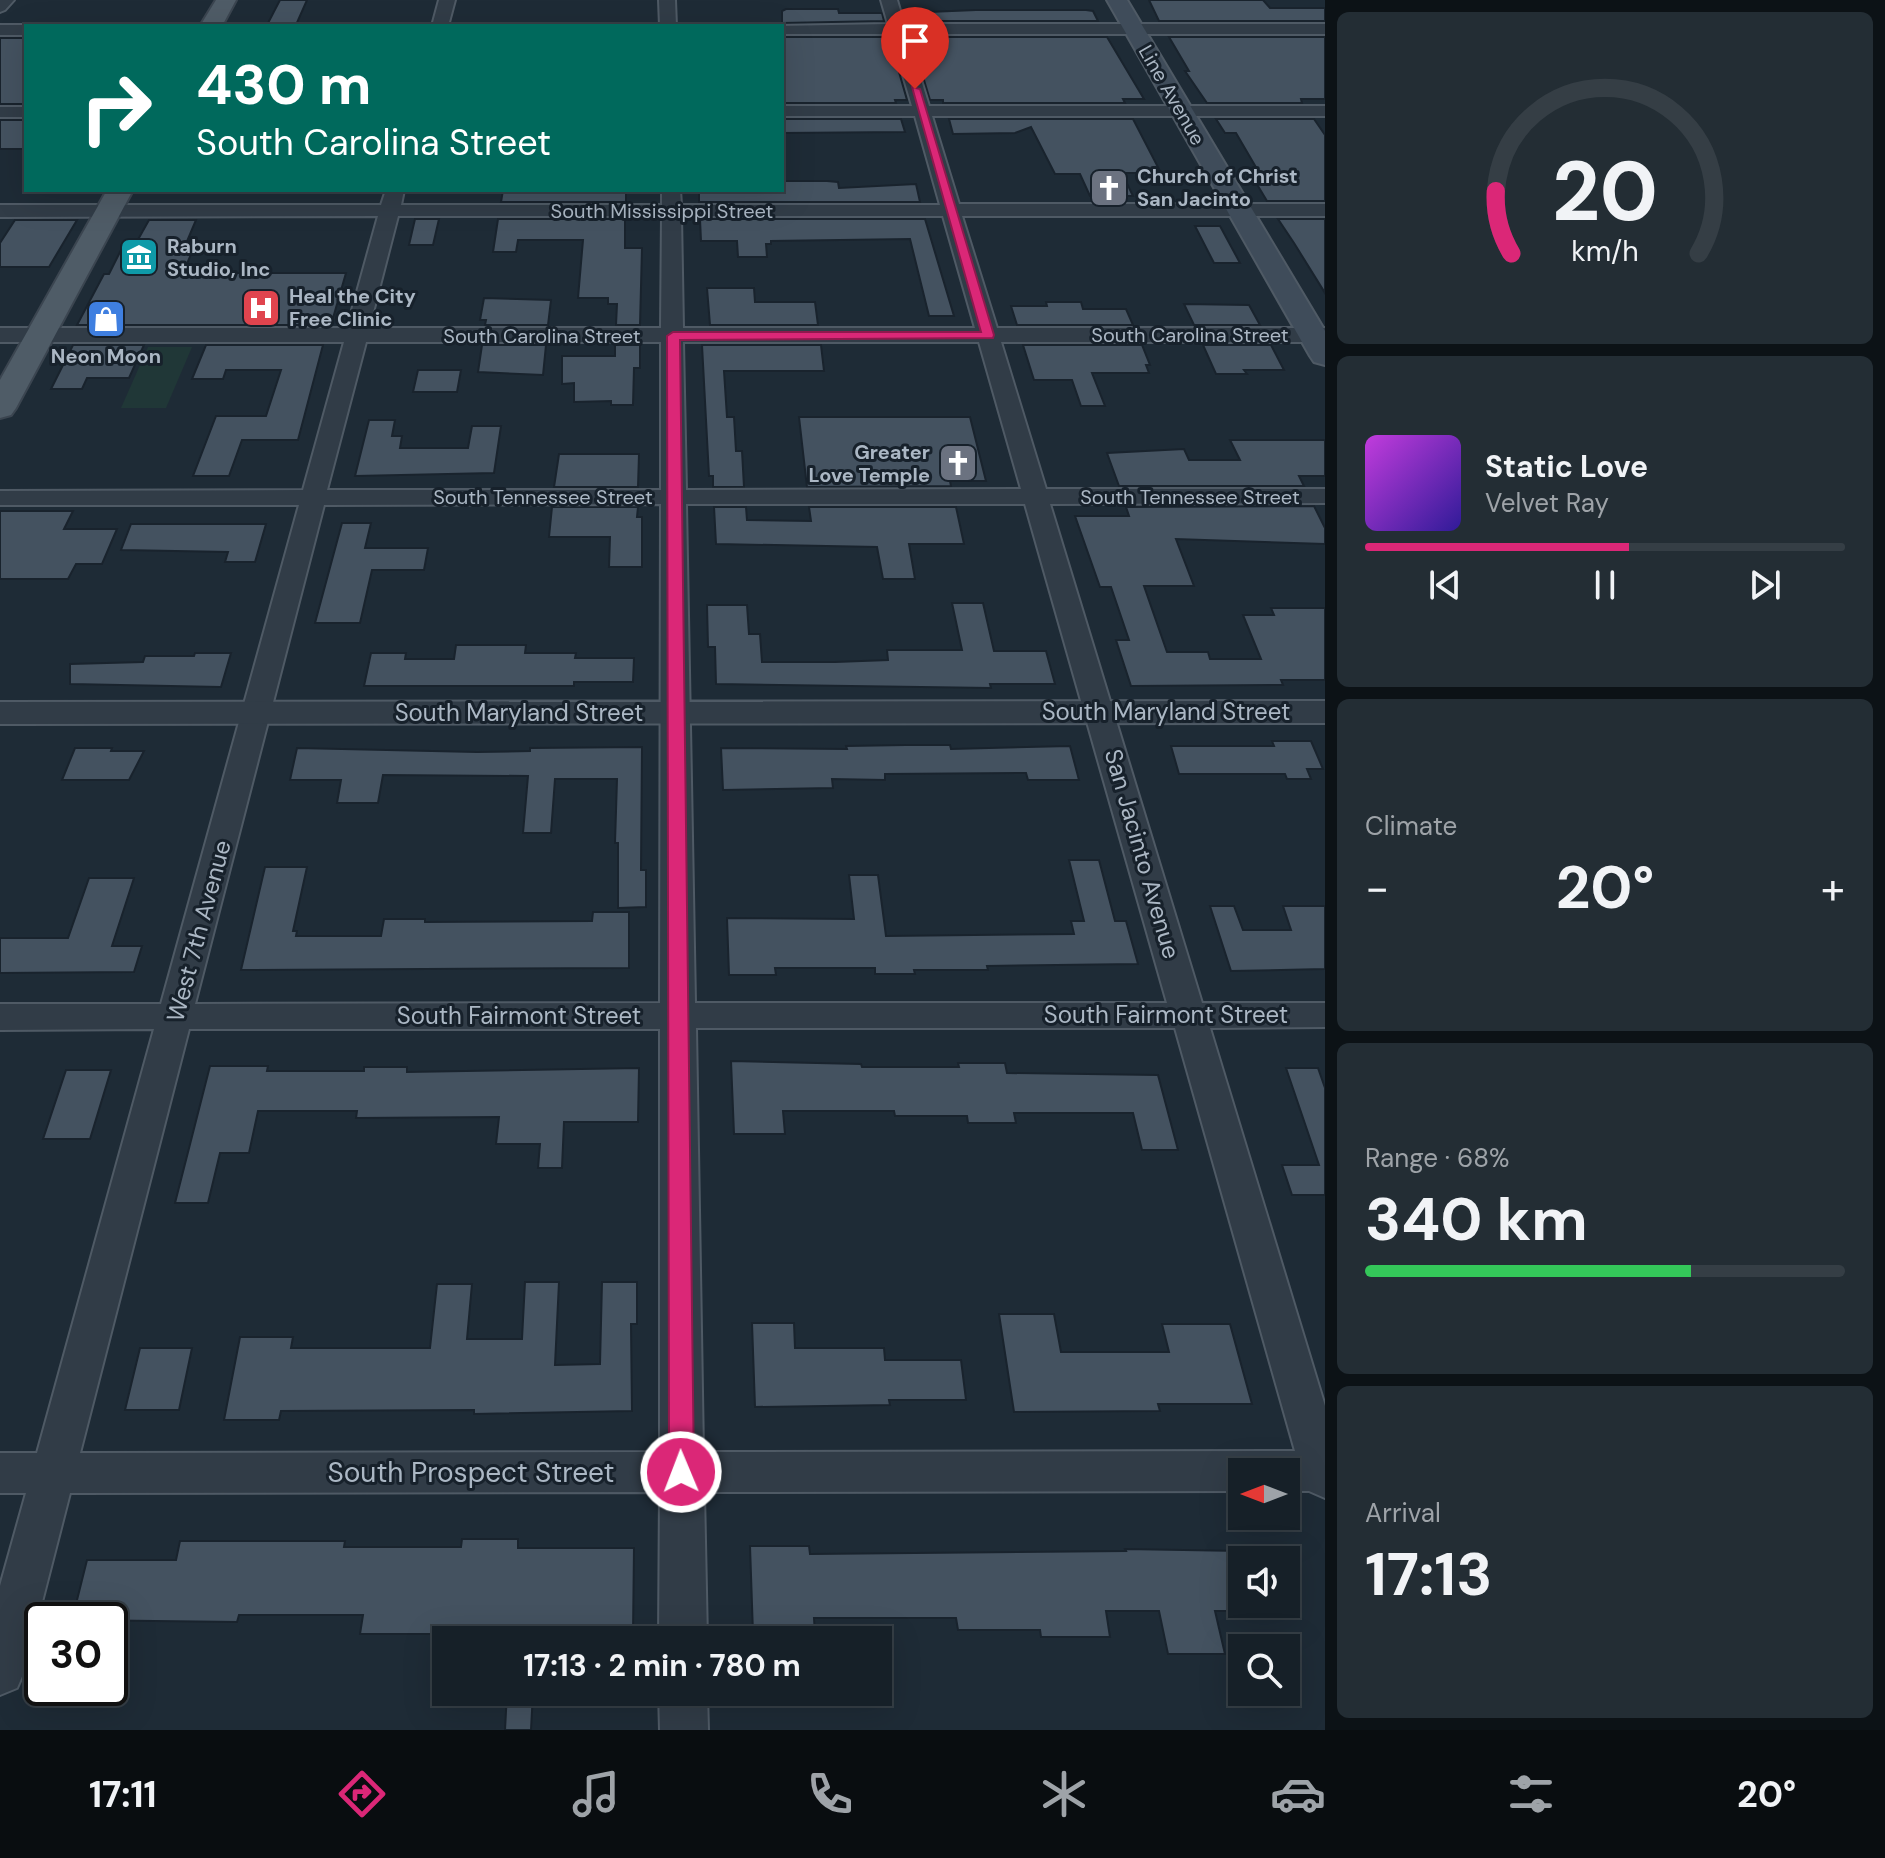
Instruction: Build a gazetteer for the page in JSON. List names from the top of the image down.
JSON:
{
  "streets": {
    "main road": ["Line Avenue"],
    "street": [
      "South Mississippi Street",
      "South Carolina Street",
      "South Tennessee Street",
      "South Maryland Street",
      "San Jacinto Avenue",
      "West 7th Avenue",
      "South Fairmont Street",
      "South Prospect Street"
    ]
  },
  "crossings": [
    ["Line Avenue", "South Mississippi Street"],
    ["Line Avenue", "South Carolina Street"],
    ["South Mississippi Street", "San Jacinto Avenue"],
    ["South Mississippi Street", "West 7th Avenue"],
    ["South Carolina Street", "San Jacinto Avenue"],
    ["South Carolina Street", "West 7th Avenue"],
    ["South Tennessee Street", "San Jacinto Avenue"],
    ["South Tennessee Street", "West 7th Avenue"],
    ["South Maryland Street", "San Jacinto Avenue"],
    ["South Maryland Street", "West 7th Avenue"],
    ["San Jacinto Avenue", "South Fairmont Street"],
    ["San Jacinto Avenue", "South Prospect Street"],
    ["West 7th Avenue", "South Fairmont Street"],
    ["West 7th Avenue", "South Prospect Street"]
  ],
  "places": {
    "church": ["Church of Christ San Jacinto", "Greater Love Temple"],
    "museum": ["Raburn Studio, Inc"],
    "hospital": ["Heal the City Free Clinic"],
    "shop": ["Neon Moon"]
  },
  "north": "left",
  "page": {
    "turn": ["430 m", "South Carolina Street"],
    "song": ["Static Love", "Velvet Ray"],
    "tile": [
      "Climate",
      ["Range · 68%", "340 km"],
      ["Arrival", "17:13"]
    ],
    "heat": ["−", "20°", "+"],
    "limit": "30",
    "trip": "17:13 · 2 min · 780 m",
    "tabs": ["17:11", "20°"],
    "gauge": ["20", "km/h"]
  }
}
